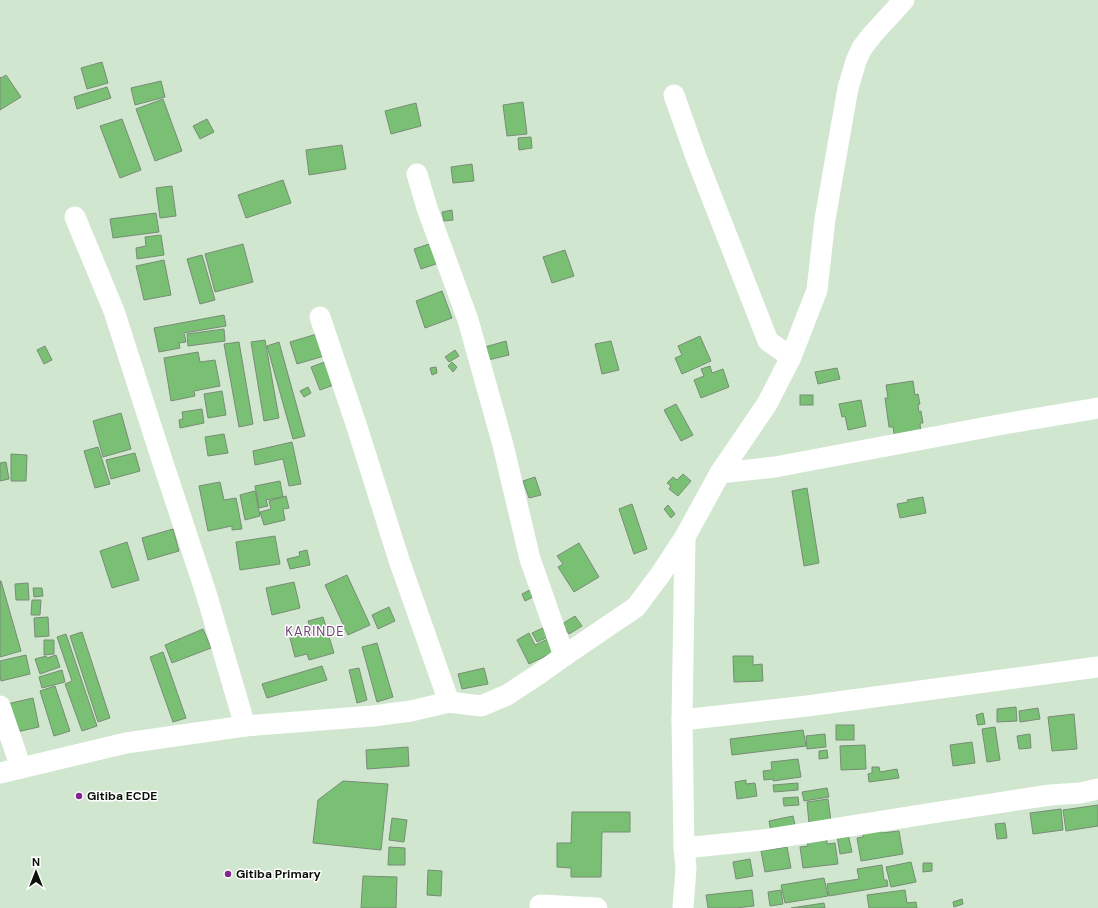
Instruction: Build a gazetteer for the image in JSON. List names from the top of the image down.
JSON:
{
  "districts": ["KARINDE"],
  "places": ["Gitiba ECDE", "Gitiba Primary"],
  "north": "top"
}
